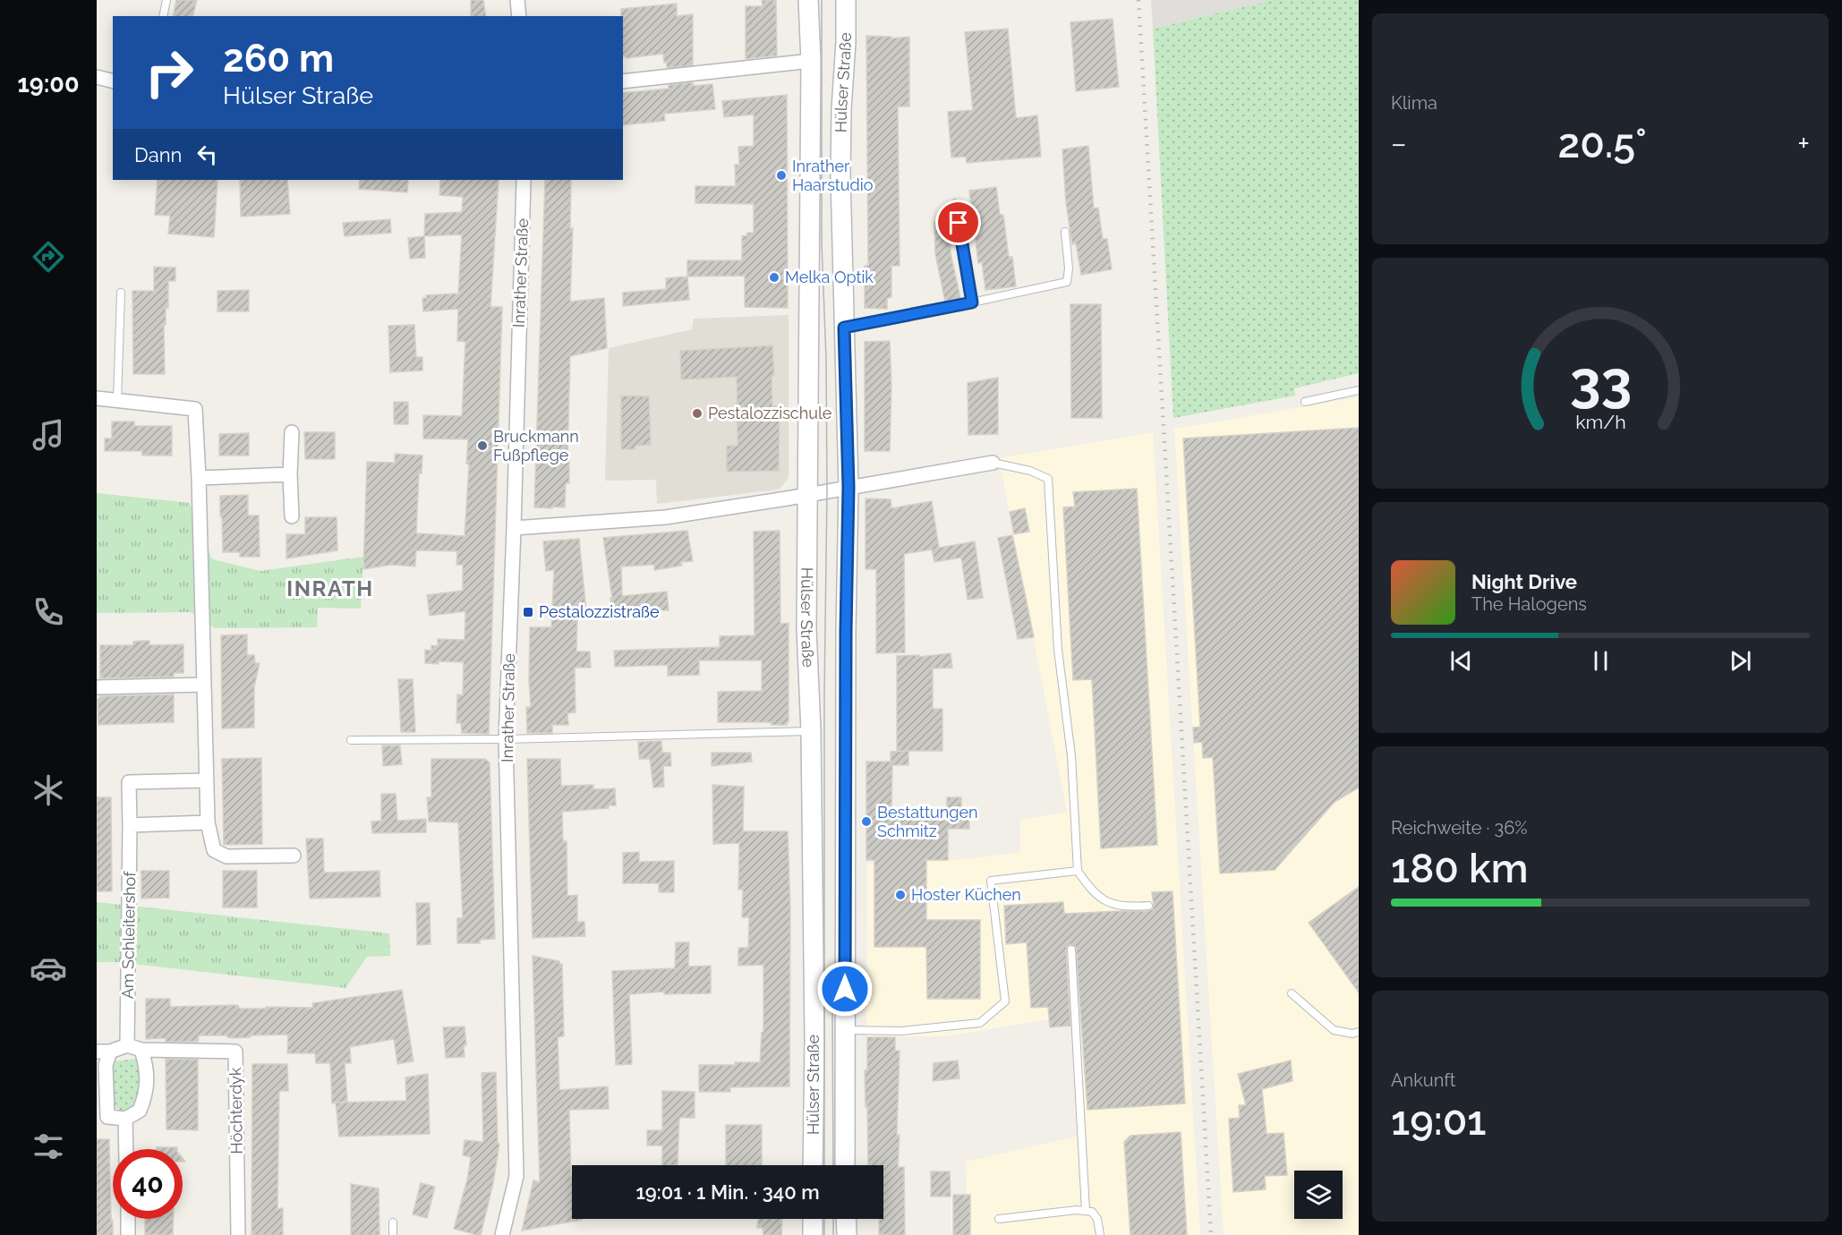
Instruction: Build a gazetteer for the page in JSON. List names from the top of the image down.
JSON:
{
  "streets": {
    "street": [
      "Hülser Straße",
      "Inrather Straße",
      "Am Schleitershof",
      "Höchterdyk"
    ]
  },
  "crossings": [
    ["Am Schleitershof", "Höchterdyk"]
  ],
  "districts": ["INRATH"],
  "places": {
    "other": [
      "Inrather Haarstudio",
      "Melka Optik",
      "Pestalozzischule",
      "Bruckmann Fußpflege",
      "Bestattungen Schmitz",
      "Hoster Küchen"
    ],
    "transit": ["Pestalozzistraße"]
  },
  "page": {
    "tabs": "19:00",
    "tile": [
      "Klima",
      ["Reichweite · 36%", "180 km"],
      ["Ankunft", "19:01"]
    ],
    "turn": ["260 m", "Hülser Straße"],
    "heat": ["−", "20.5°", "+"],
    "then": "Dann",
    "song": ["Night Drive", "The Halogens"],
    "limit": "40",
    "trip": "19:01 · 1 Min. · 340 m",
    "gauge": ["33", "km/h"]
  }
}
